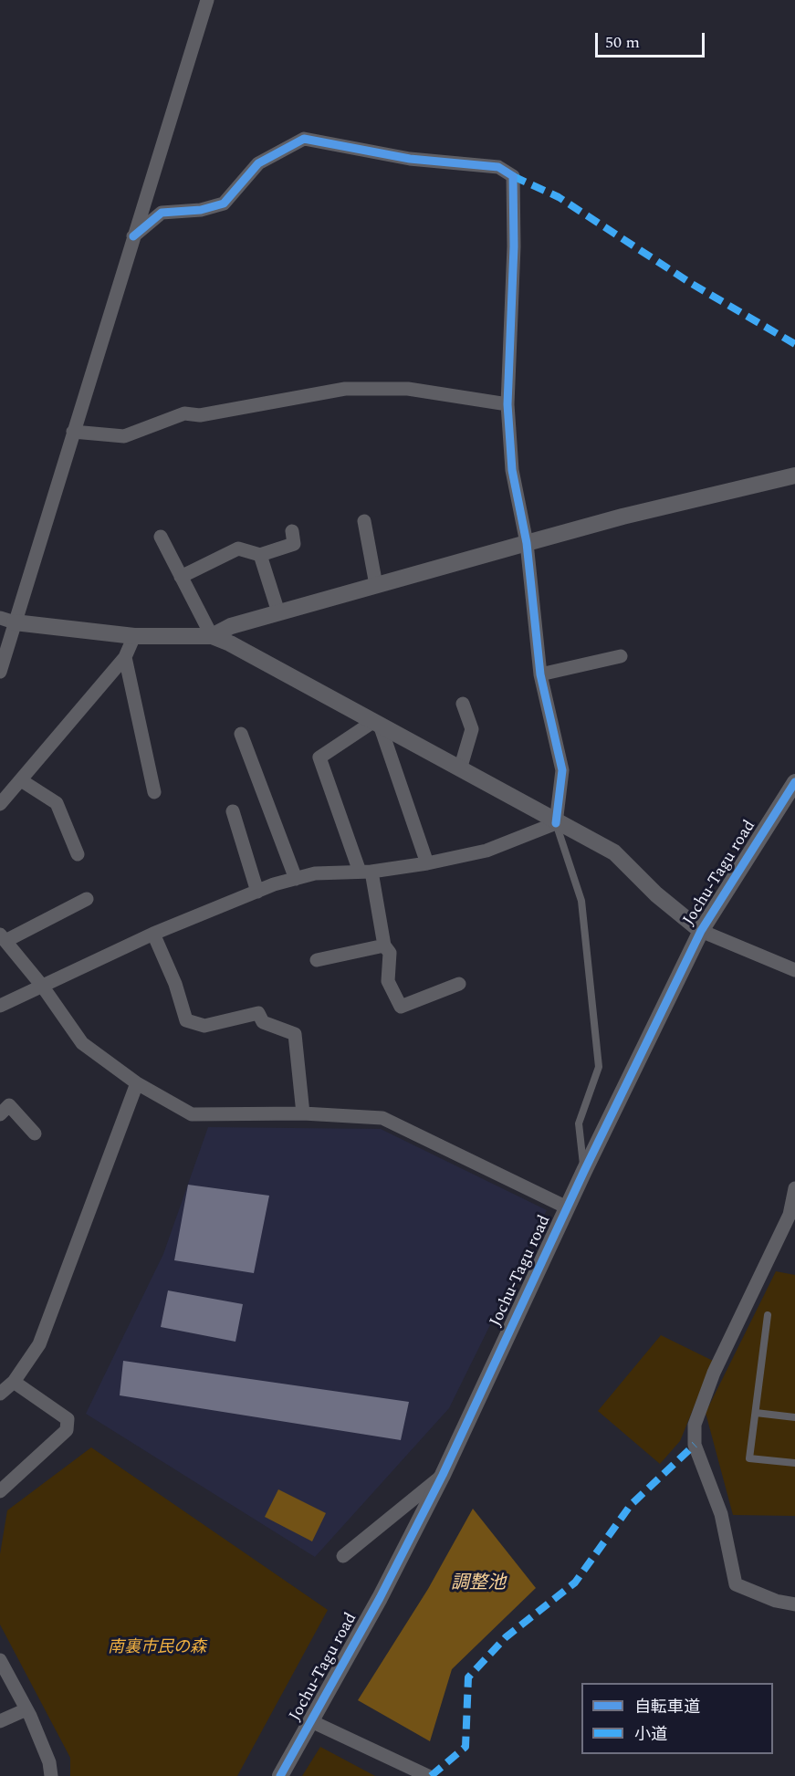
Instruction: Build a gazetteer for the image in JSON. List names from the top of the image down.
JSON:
{
  "streets": {
    "street": ["Jochu-Tagu road"]
  },
  "water": ["調整池"],
  "parks": ["南裏市民の森"],
  "legend": ["自転車道", "小道"],
  "scale_bar": "50 m"
}
